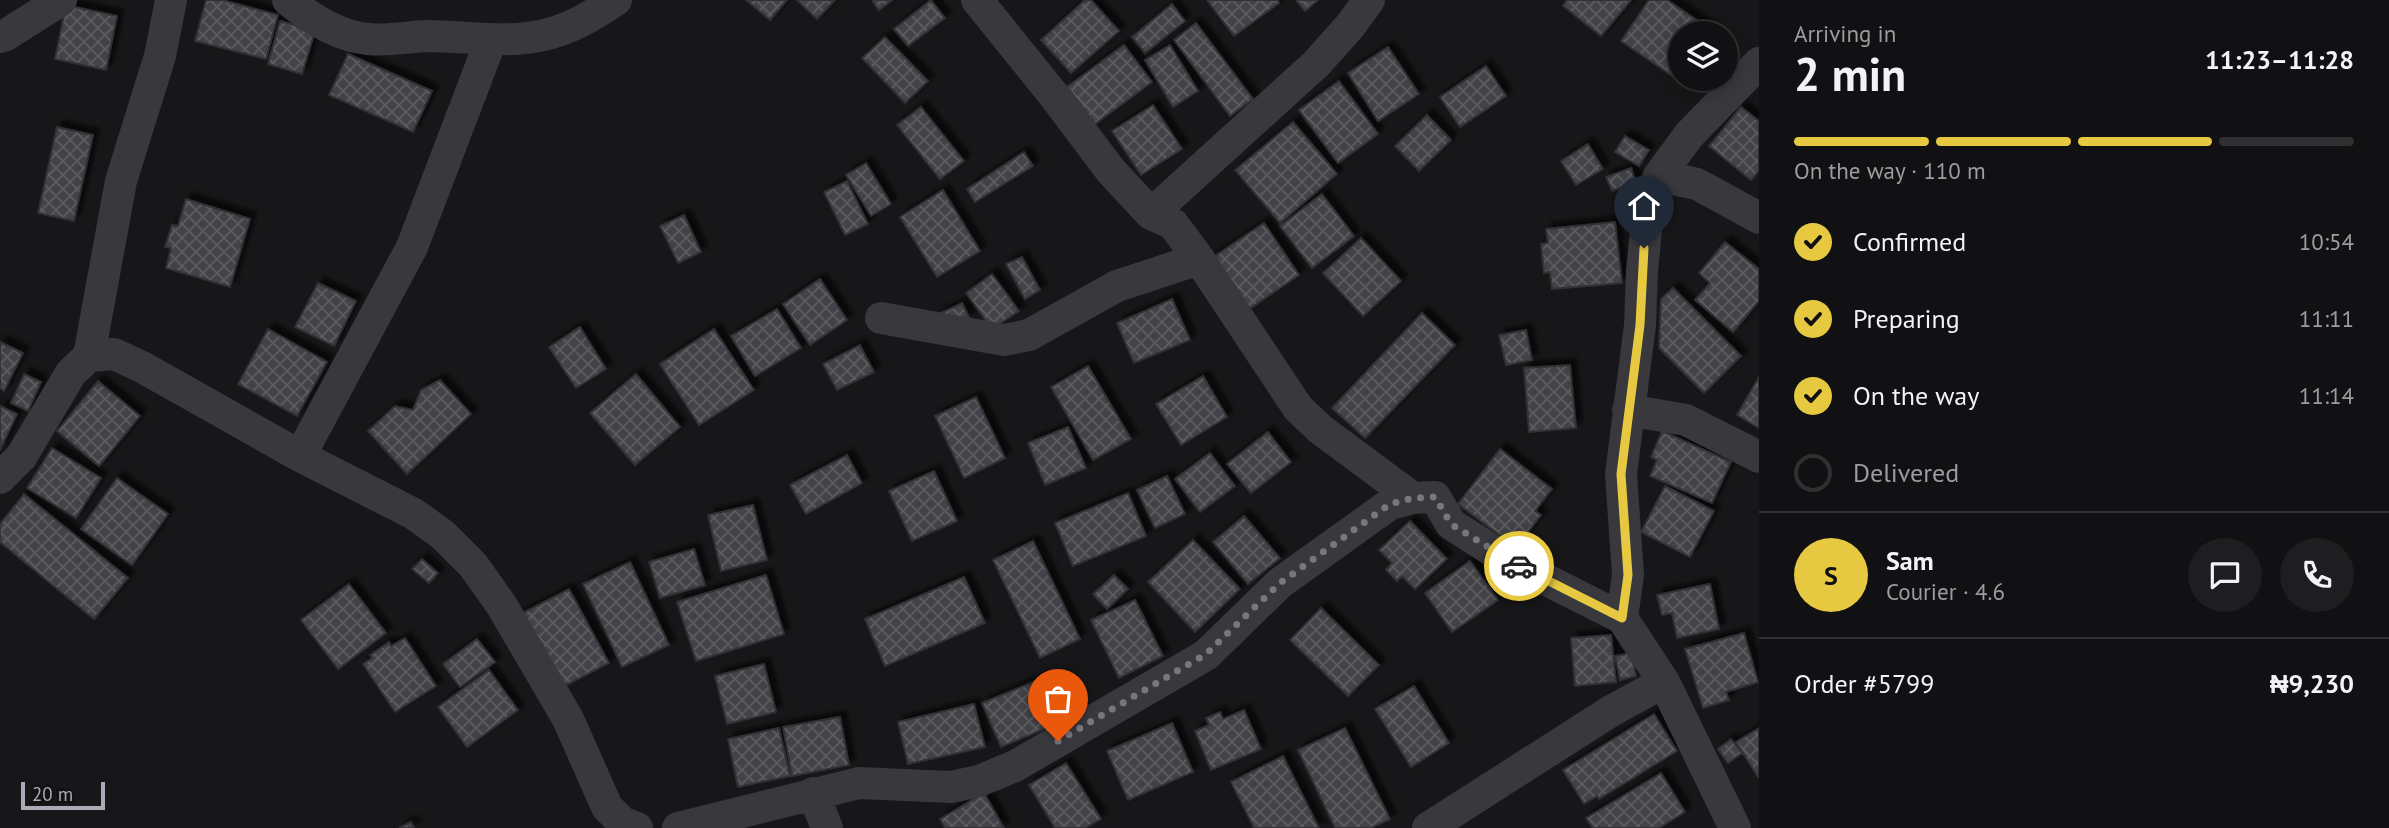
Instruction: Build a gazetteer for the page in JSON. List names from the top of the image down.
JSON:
{
  "scale_bar": "20 m",
  "page": {
    "heading": ["2 min", "Arriving in", "11:23–11:28"],
    "panel": [
      "Sam",
      "Courier · 4.6",
      "Order #5799",
      "₦9,230"
    ],
    "bar": "On the way · 110 m",
    "list": [
      ["Confirmed", "10:54"],
      ["Preparing", "11:11"],
      ["On the way", "11:14"],
      "Delivered"
    ],
    "round": "S",
    "scale": "20 m"
  }
}
